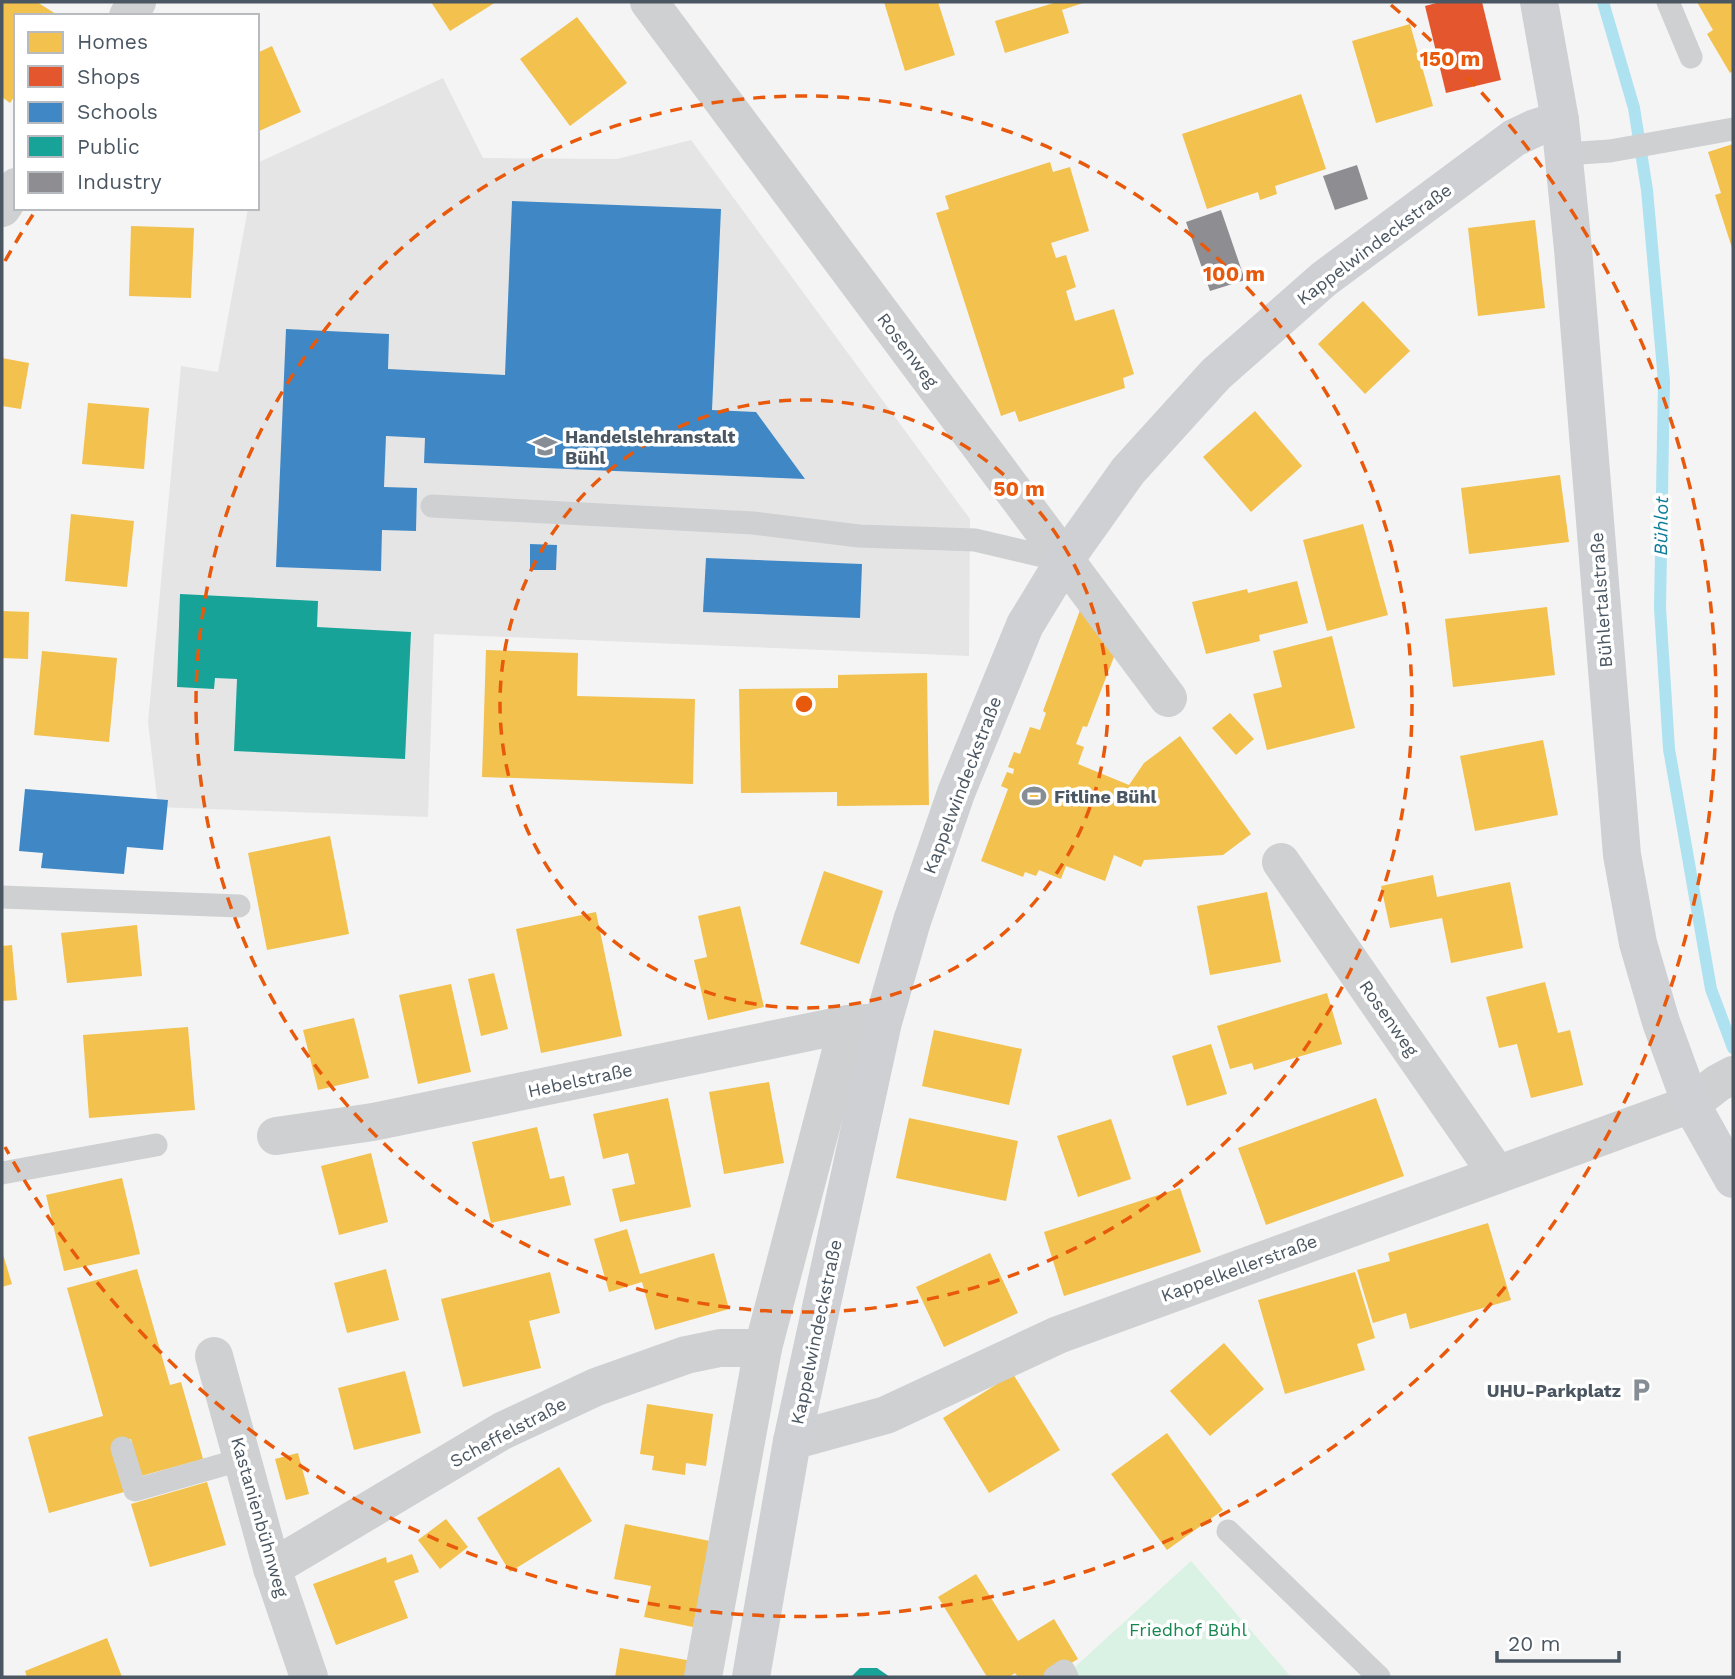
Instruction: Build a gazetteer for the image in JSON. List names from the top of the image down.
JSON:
{
  "streets": {
    "street": [
      "Kappelwindeckstraße",
      "Rosenweg",
      "Bühlertalstraße",
      "Hebelstraße",
      "Kappelkellerstraße",
      "Scheffelstraße",
      "Kastanienbühnweg"
    ]
  },
  "crossings": [
    ["Kappelwindeckstraße", "Rosenweg"],
    ["Kappelwindeckstraße", "Bühlertalstraße"],
    ["Kappelwindeckstraße", "Hebelstraße"],
    ["Kappelwindeckstraße", "Kappelkellerstraße"],
    ["Kappelwindeckstraße", "Scheffelstraße"],
    ["Rosenweg", "Kappelkellerstraße"],
    ["Bühlertalstraße", "Kappelkellerstraße"],
    ["Scheffelstraße", "Kastanienbühnweg"]
  ],
  "water": ["Bühlot"],
  "parks": ["Friedhof Bühl"],
  "places": {
    "school or university": ["Handelslehranstalt Bühl"],
    "sports": ["Fitline Bühl"],
    "parking": ["UHU-Parkplatz"]
  },
  "legend": [
    "Homes",
    "Shops",
    "Schools",
    "Public",
    "Industry"
  ],
  "scale_bar": "20 m",
  "rings": ["150 m", "100 m", "50 m"]
}
